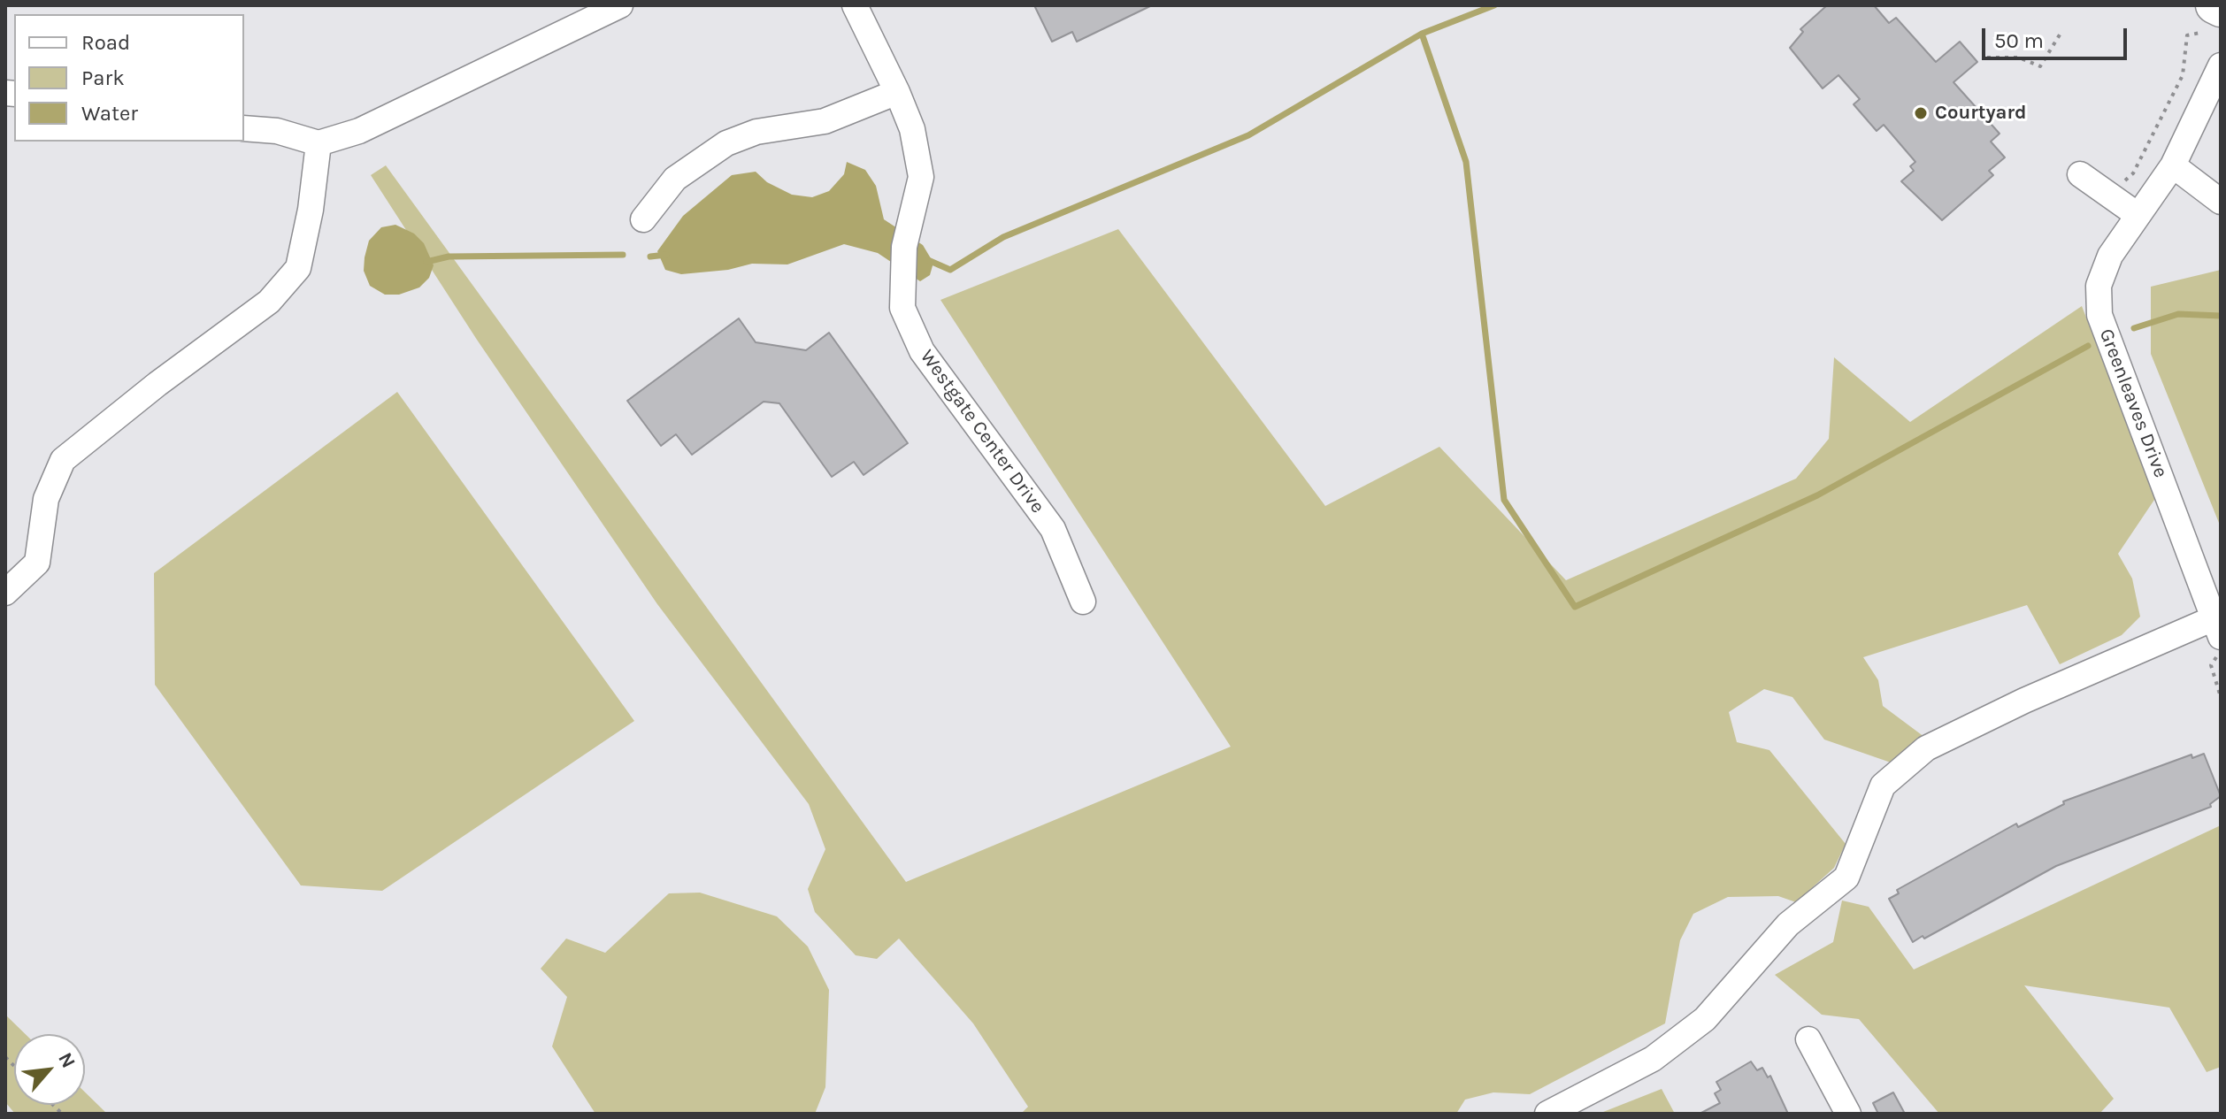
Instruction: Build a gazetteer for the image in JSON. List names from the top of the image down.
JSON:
{
  "streets": {
    "street": ["Greenleaves Drive", "Westgate Center Drive"]
  },
  "places": ["Courtyard"],
  "legend": ["Road", "Park", "Water"],
  "scale_bar": "50 m",
  "north": "top right"
}
